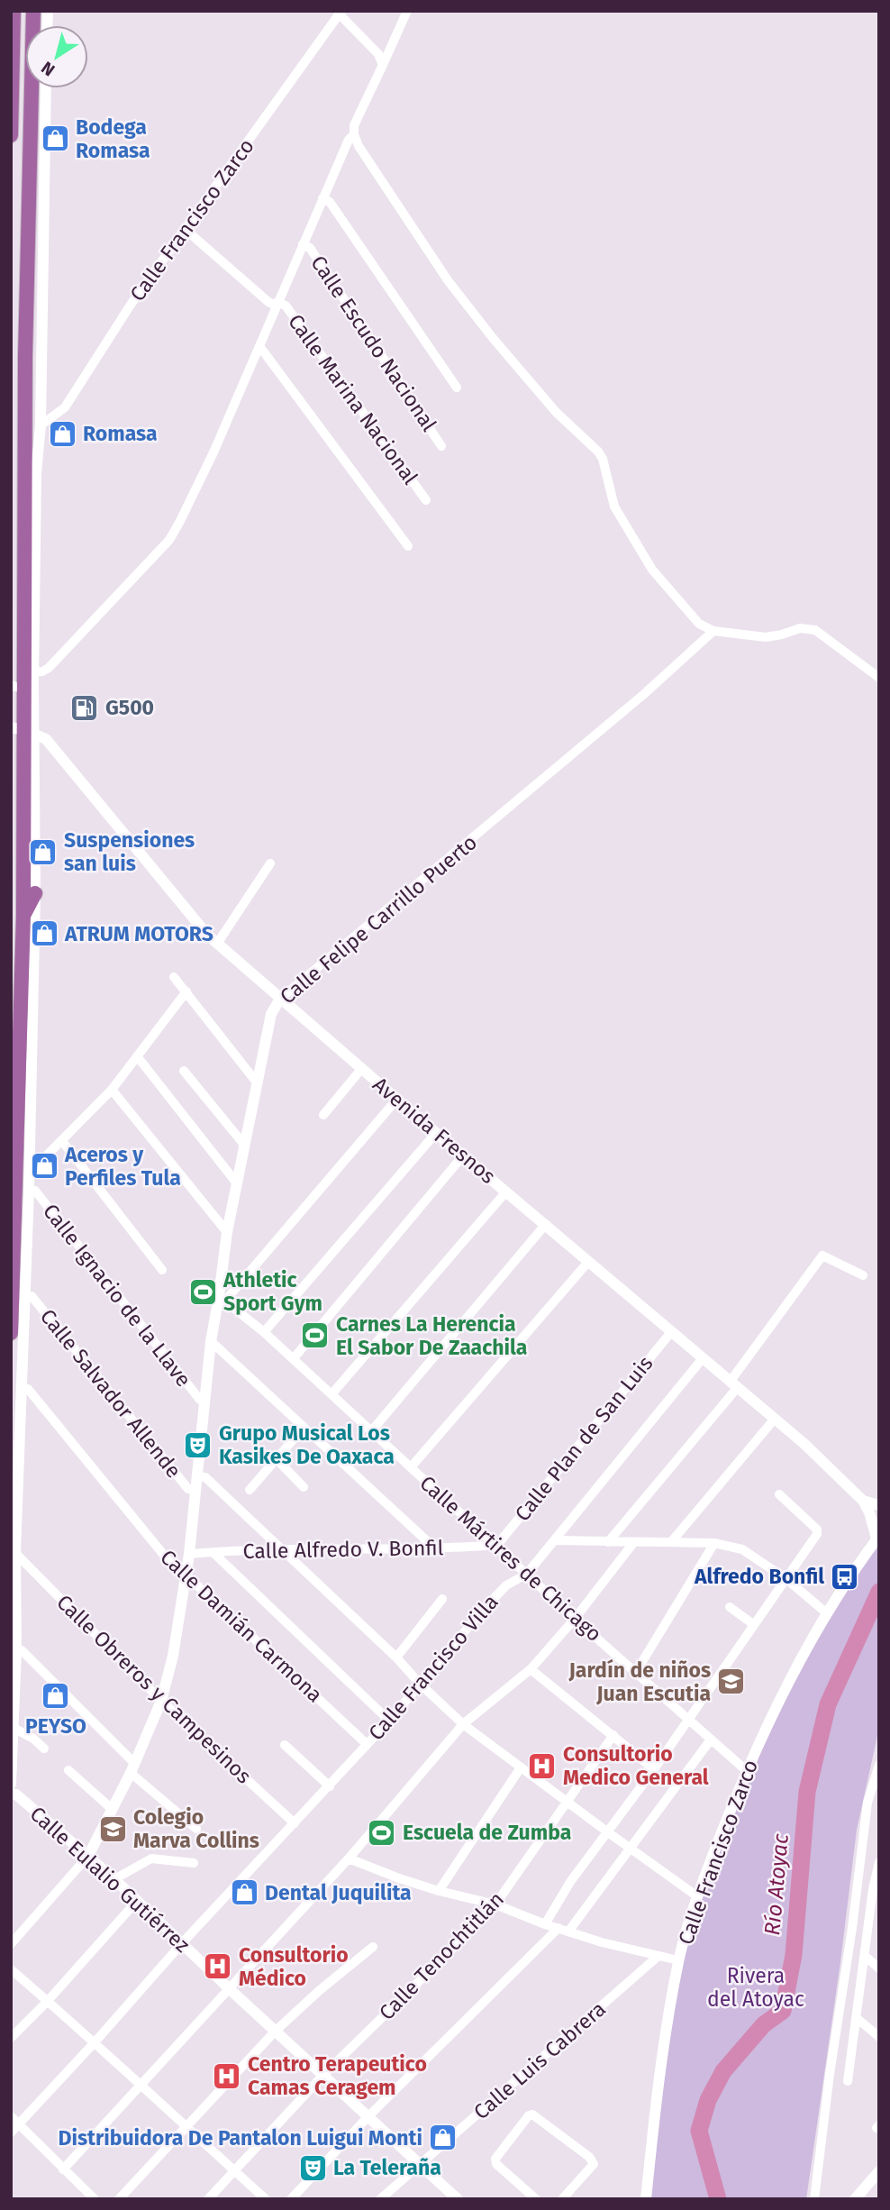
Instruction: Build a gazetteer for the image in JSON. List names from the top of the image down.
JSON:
{
  "streets": {
    "street": [
      "Calle Francisco Zarco",
      "Calle Escudo Nacional",
      "Calle Marina Nacional",
      "Calle Felipe Carrillo Puerto",
      "Avenida Fresnos",
      "Calle Ignacio de la Llave",
      "Calle Salvador Allende",
      "Calle Plan de San Luis",
      "Calle Alfredo V. Bonfil",
      "Calle Mártires de Chicago",
      "Calle Damián Carmona",
      "Calle Francisco Villa",
      "Calle Obreros y Campesinos",
      "Calle Eulalio Gutiérrez",
      "Calle Tenochtitlán",
      "Calle Luis Cabrera"
    ]
  },
  "crossings": [
    ["Calle Francisco Zarco", "Calle Marina Nacional"],
    ["Calle Francisco Zarco", "Avenida Fresnos"],
    ["Calle Francisco Zarco", "Calle Mártires de Chicago"],
    ["Calle Felipe Carrillo Puerto", "Avenida Fresnos"],
    ["Calle Felipe Carrillo Puerto", "Calle Ignacio de la Llave"],
    ["Calle Felipe Carrillo Puerto", "Calle Salvador Allende"],
    ["Calle Felipe Carrillo Puerto", "Calle Alfredo V. Bonfil"],
    ["Calle Felipe Carrillo Puerto", "Calle Mártires de Chicago"],
    ["Calle Felipe Carrillo Puerto", "Calle Damián Carmona"],
    ["Calle Felipe Carrillo Puerto", "Calle Obreros y Campesinos"],
    ["Calle Felipe Carrillo Puerto", "Calle Eulalio Gutiérrez"],
    ["Avenida Fresnos", "Calle Plan de San Luis"],
    ["Avenida Fresnos", "Calle Francisco Villa"],
    ["Calle Plan de San Luis", "Calle Alfredo V. Bonfil"],
    ["Calle Plan de San Luis", "Calle Mártires de Chicago"],
    ["Calle Alfredo V. Bonfil", "Calle Mártires de Chicago"],
    ["Calle Mártires de Chicago", "Calle Francisco Villa"],
    ["Calle Damián Carmona", "Calle Francisco Villa"],
    ["Calle Francisco Villa", "Calle Obreros y Campesinos"],
    ["Calle Francisco Villa", "Calle Eulalio Gutiérrez"],
    ["Calle Eulalio Gutiérrez", "Calle Tenochtitlán"],
    ["Calle Eulalio Gutiérrez", "Calle Luis Cabrera"]
  ],
  "water": ["Río Atoyac"],
  "parks": ["Rivera del Atoyac"],
  "places": {
    "shop": [
      "Bodega Romasa",
      "Romasa",
      "Suspensiones san luis",
      "ATRUM MOTORS",
      "Aceros y Perfiles Tula",
      "PEYSO",
      "Dental Juquilita",
      "Distribuidora De Pantalon Luigui Monti"
    ],
    "fuel station": ["G500"],
    "sports": ["Athletic Sport Gym", "Carnes La Herencia El Sabor De Zaachila", "Escuela de Zumba"],
    "theatre": ["Grupo Musical Los Kasikes De Oaxaca", "La Teleraña"],
    "bus stop": ["Alfredo Bonfil"],
    "school or university": ["Jardín de niños Juan Escutia", "Colegio Marva Collins"],
    "hospital": ["Consultorio Medico General", "Consultorio Médico", "Centro Terapeutico Camas Ceragem"]
  },
  "north": "bottom left"
}
